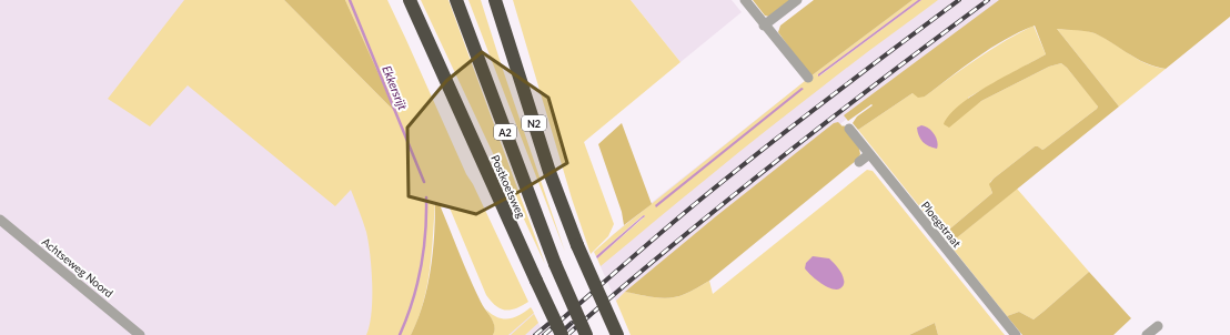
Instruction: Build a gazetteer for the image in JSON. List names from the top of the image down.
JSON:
{
  "streets": {
    "highway": ["N2", "A2", "Postkoetsweg"],
    "street": ["Ploegstraat", "Achtseweg Noord"]
  },
  "water": ["Ekkersrijt"]
}
